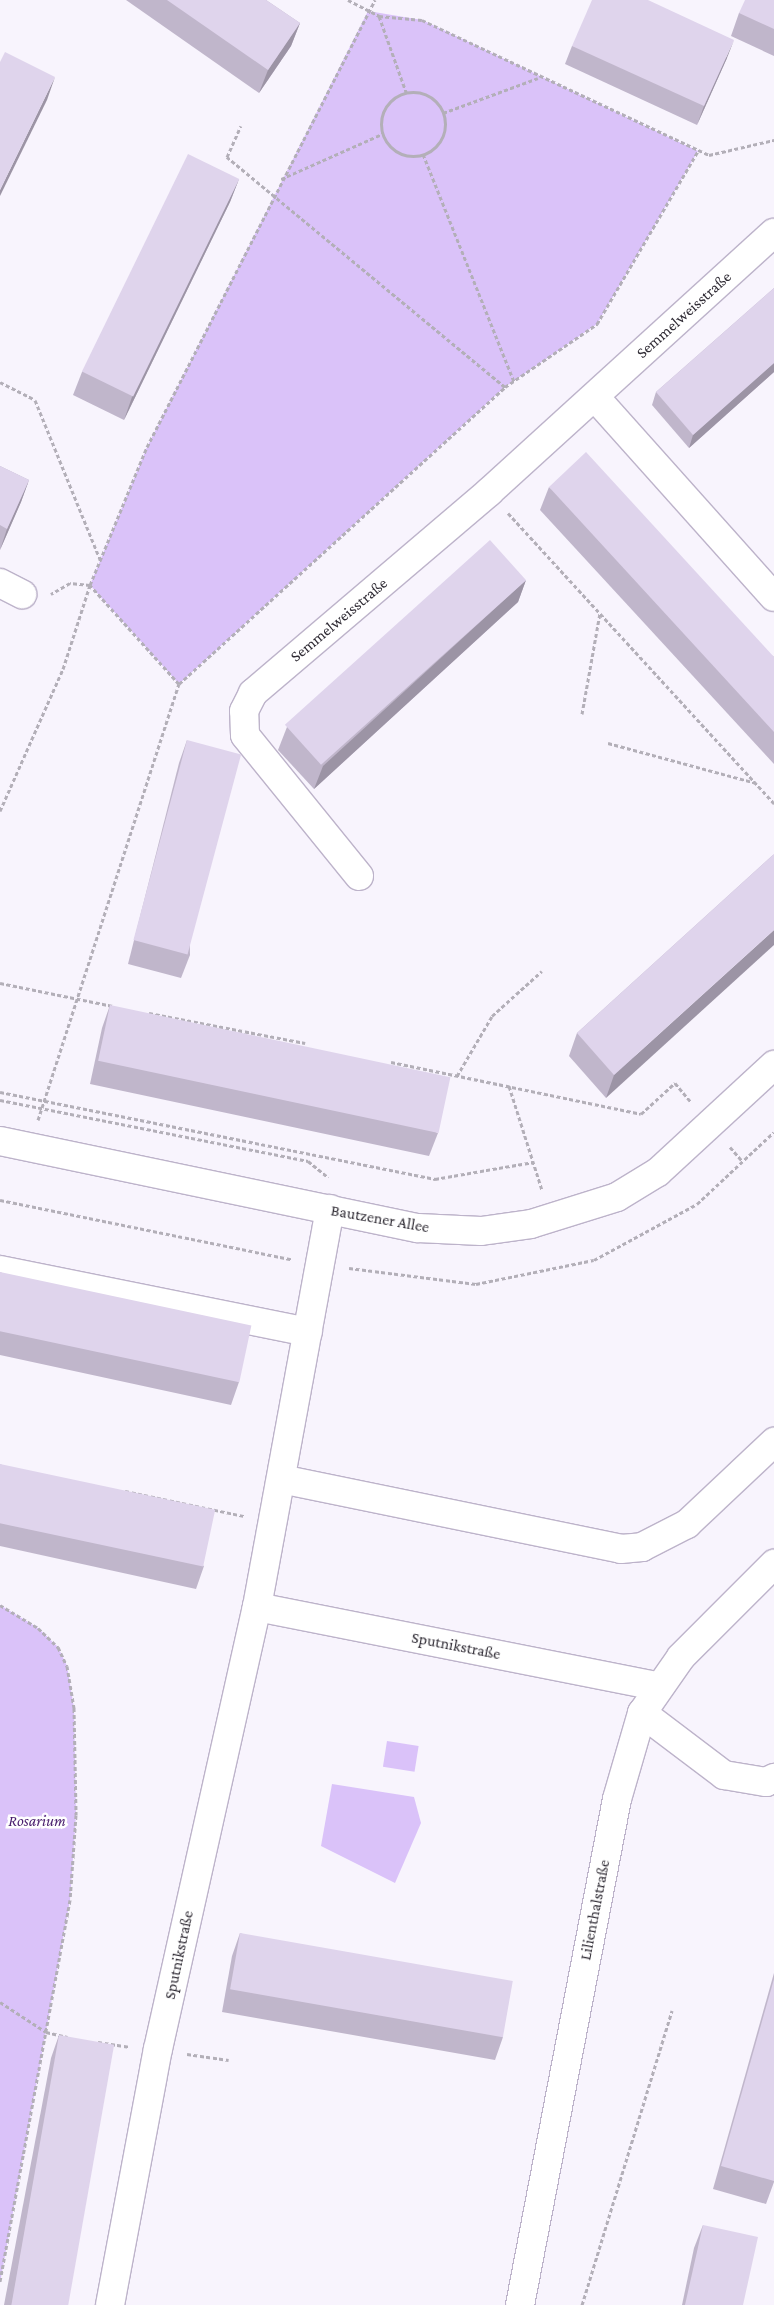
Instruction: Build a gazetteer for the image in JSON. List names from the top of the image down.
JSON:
{
  "streets": {
    "street": [
      "Semmelweisstraße",
      "Bautzener Allee",
      "Sputnikstraße",
      "Lilienthalstraße"
    ]
  },
  "crossings": [
    ["Bautzener Allee", "Sputnikstraße"],
    ["Sputnikstraße", "Lilienthalstraße"]
  ],
  "parks": ["Rosarium"]
}
